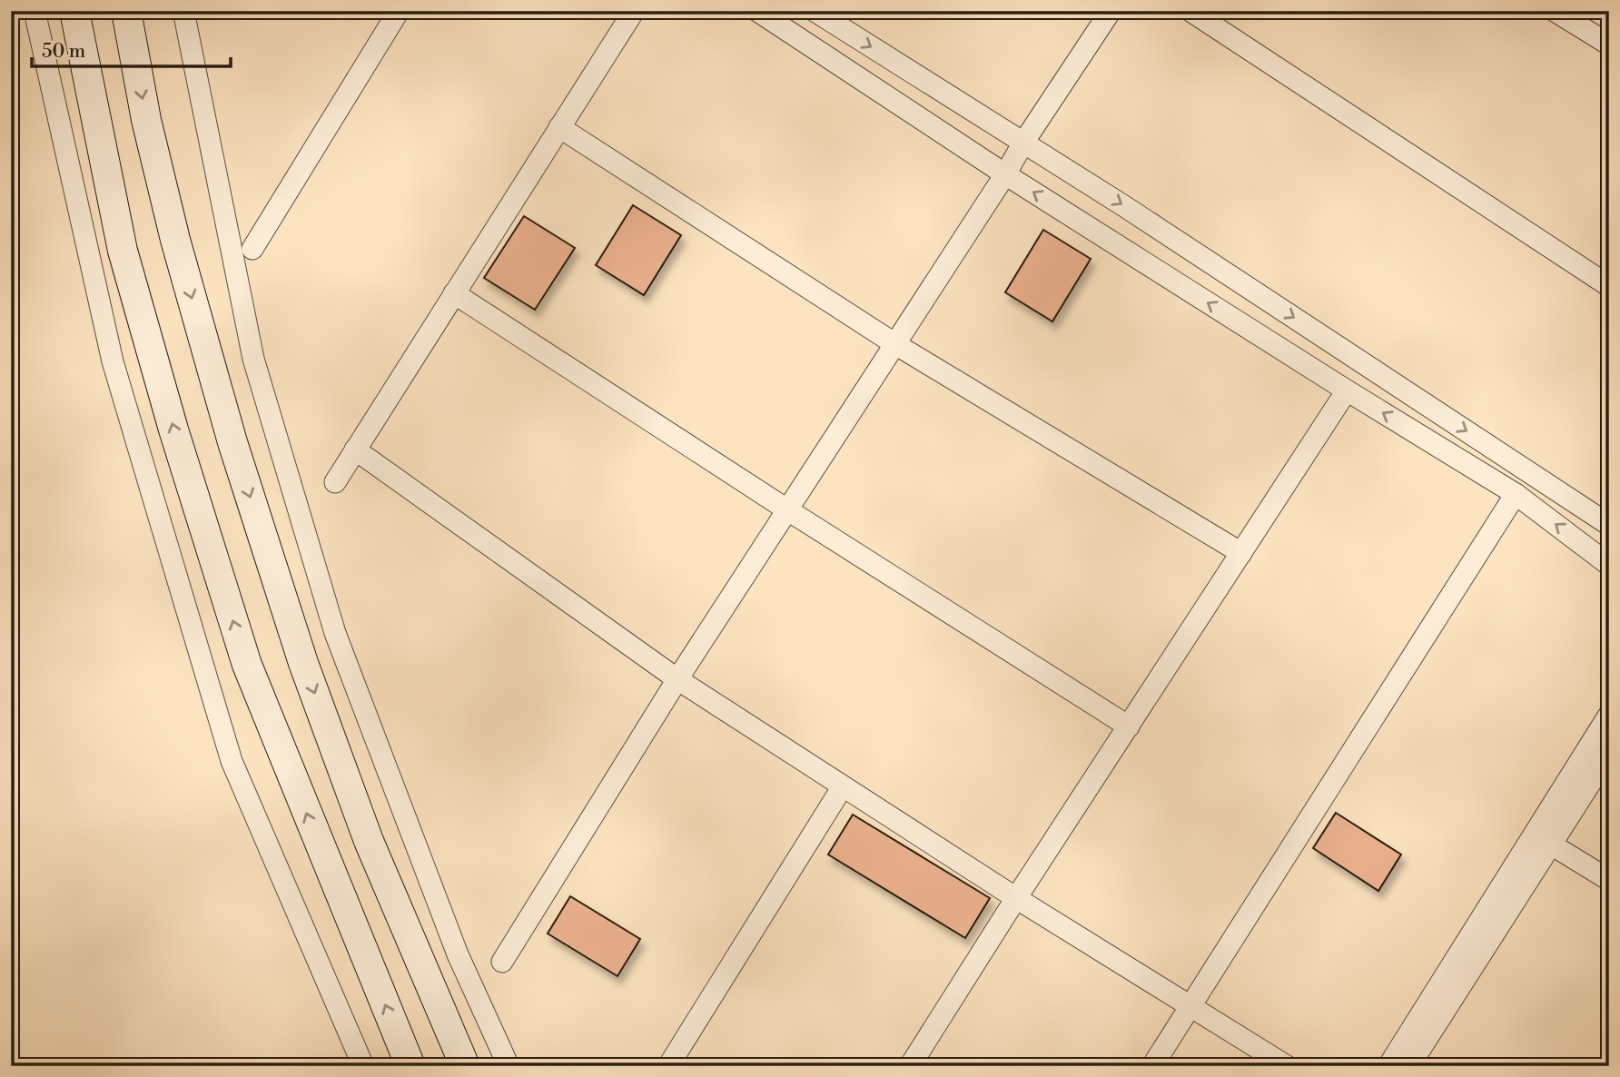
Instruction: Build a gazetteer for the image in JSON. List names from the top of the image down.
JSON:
{
  "scale_bar": "50 m"
}
